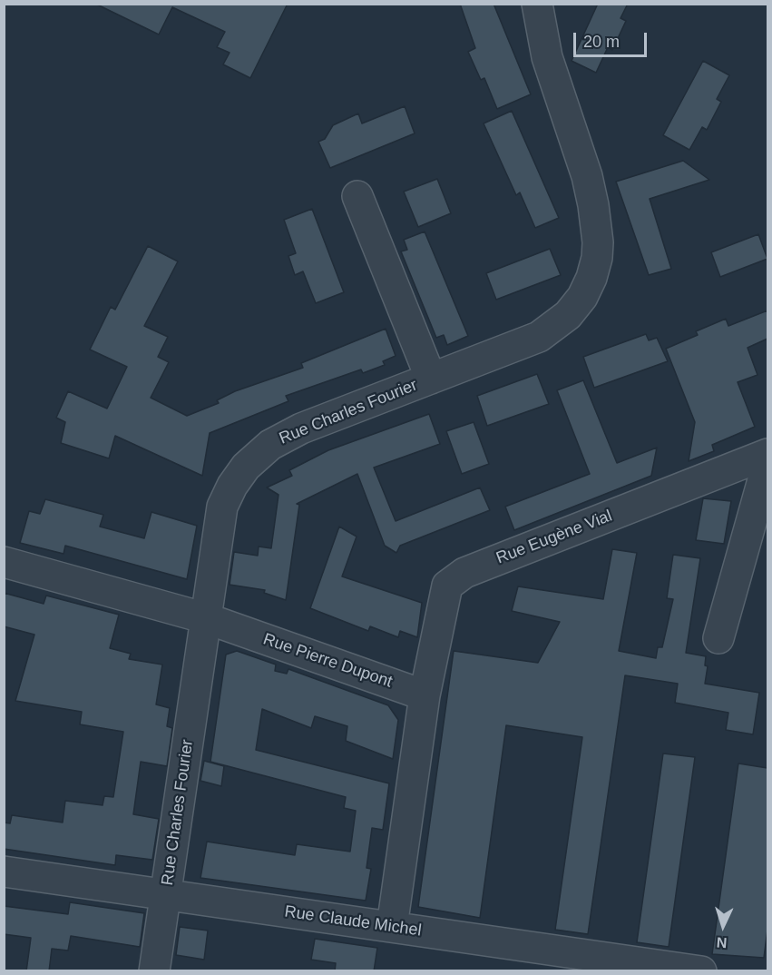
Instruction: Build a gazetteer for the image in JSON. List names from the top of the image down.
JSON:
{
  "streets": {
    "street": [
      "Rue Charles Fourier",
      "Rue Eugène Vial",
      "Rue Pierre Dupont",
      "Rue Claude Michel"
    ]
  },
  "crossings": [
    ["Rue Charles Fourier", "Rue Pierre Dupont"],
    ["Rue Charles Fourier", "Rue Claude Michel"],
    ["Rue Eugène Vial", "Rue Pierre Dupont"]
  ],
  "scale_bar": "20 m",
  "north": "bottom"
}
